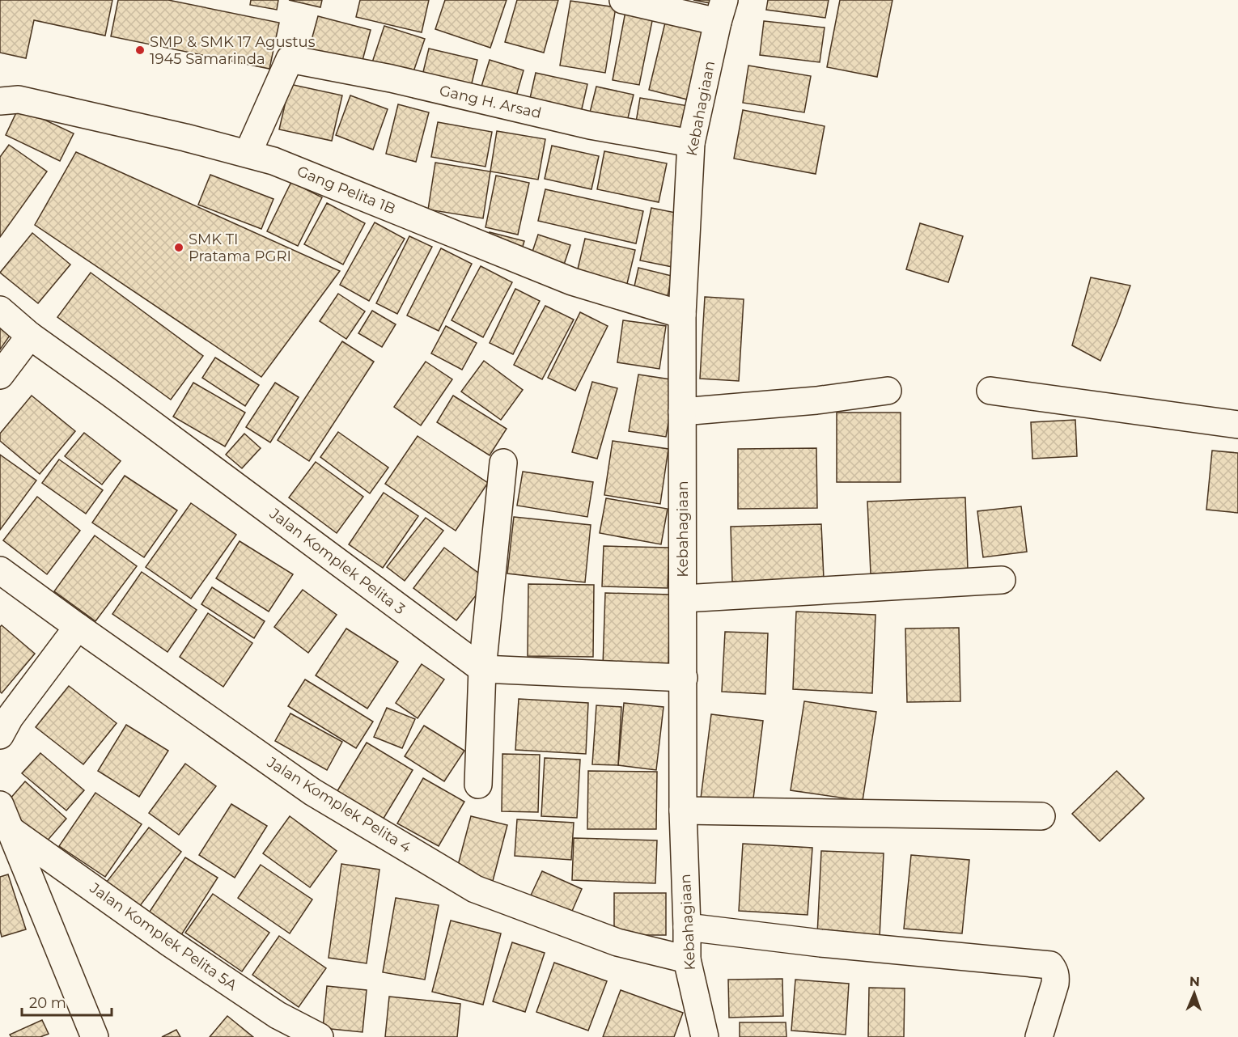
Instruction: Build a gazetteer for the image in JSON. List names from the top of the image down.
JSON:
{
  "streets": {
    "street": [
      "Gang H. Arsad",
      "Kebahagiaan",
      "Gang Pelita 1B",
      "Jalan Komplek Pelita 3",
      "Jalan Komplek Pelita 4",
      "Jalan Komplek Pelita 5A"
    ]
  },
  "crossings": [
    ["Gang H. Arsad", "Kebahagiaan"],
    ["Gang H. Arsad", "Gang Pelita 1B"],
    ["Kebahagiaan", "Gang Pelita 1B"],
    ["Kebahagiaan", "Jalan Komplek Pelita 4"]
  ],
  "places": ["SMP & SMK 17 Agustus 1945 Samarinda", "SMK TI Pratama PGRI"],
  "scale_bar": "20 m",
  "north": "top"
}
